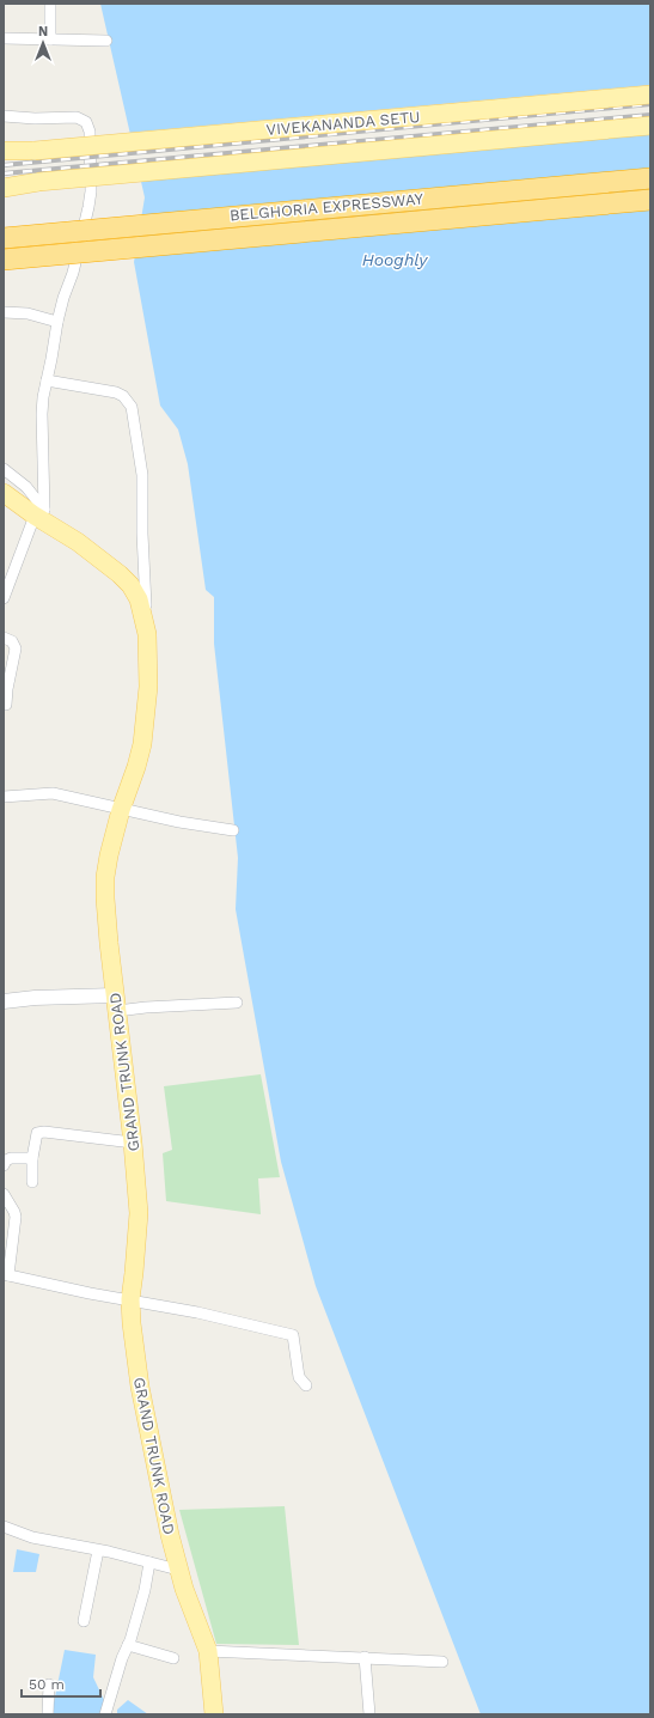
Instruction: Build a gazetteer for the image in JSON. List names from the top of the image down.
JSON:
{
  "streets": {
    "highway": ["BELGHORIA EXPRESSWAY"],
    "main road": ["VIVEKANANDA SETU", "GRAND TRUNK ROAD"]
  },
  "water": ["Hooghly"],
  "scale_bar": "50 m",
  "north": "top"
}
